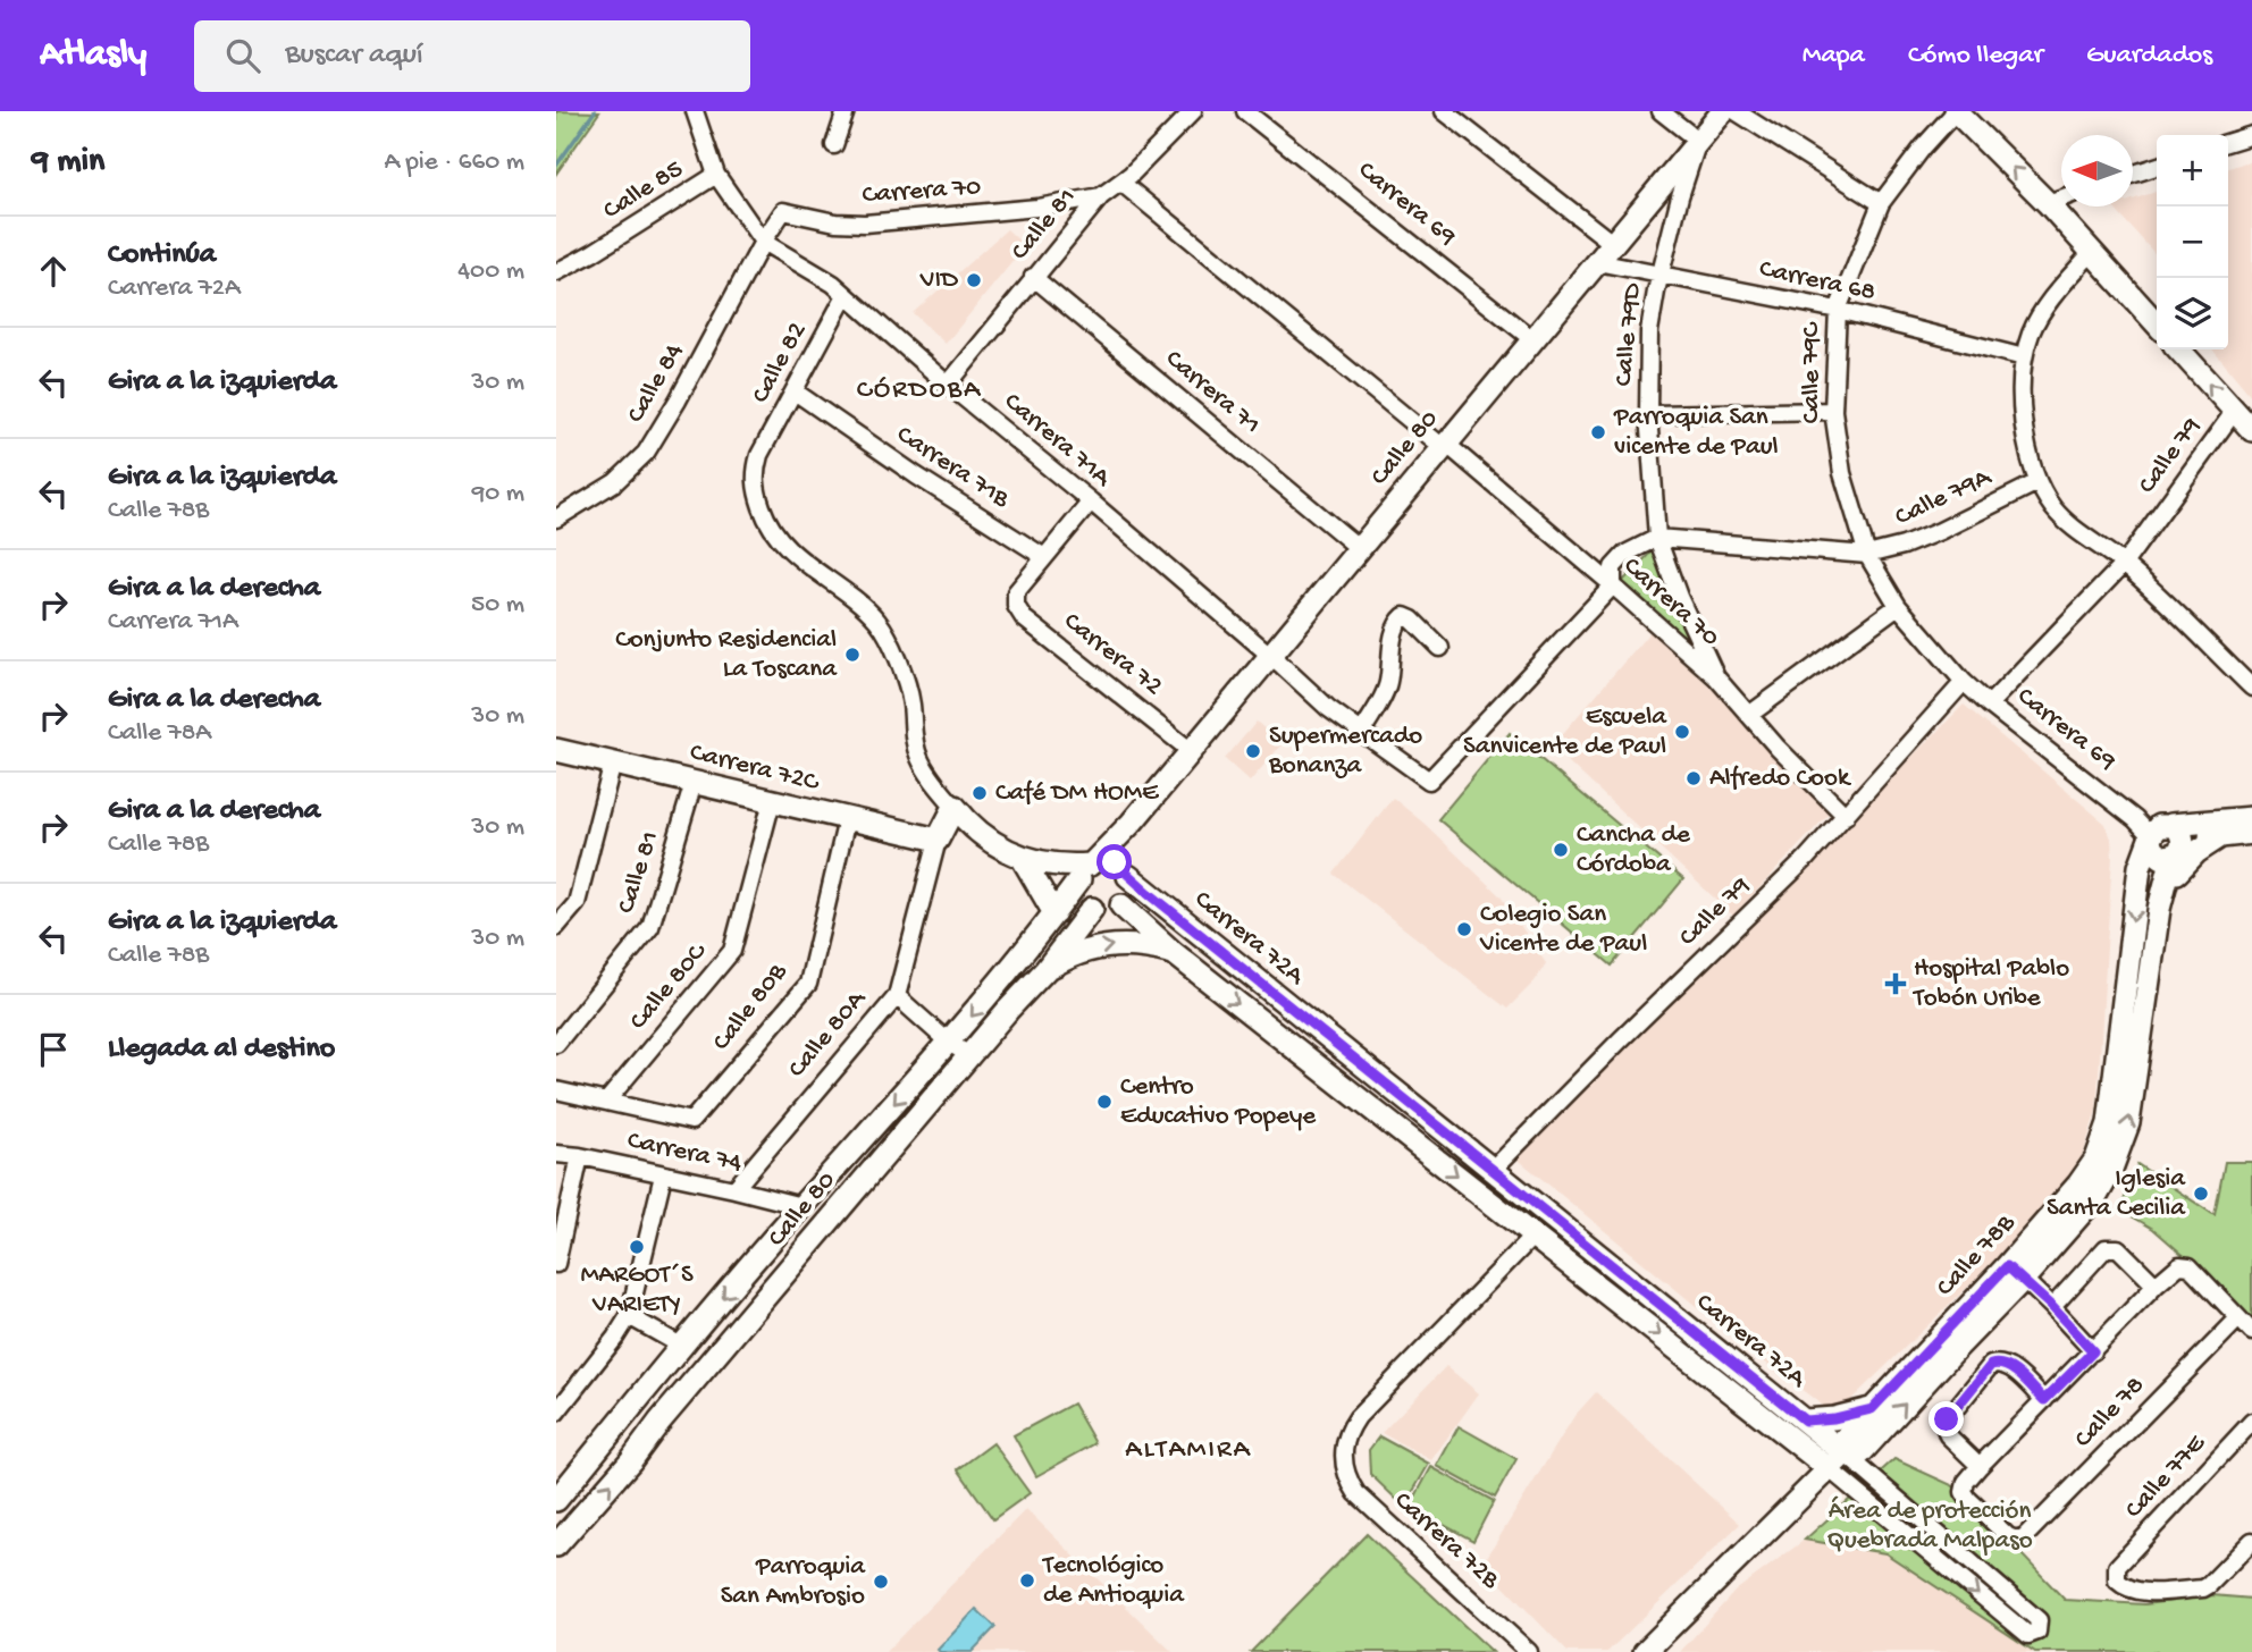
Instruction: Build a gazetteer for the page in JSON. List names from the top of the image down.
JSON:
{
  "streets": {
    "main road": [
      "Calle 80",
      "Carrera 72C",
      "Carrera 72A",
      "Calle 80A",
      "Calle 78B"
    ],
    "street": [
      "Calle 85",
      "Carrera 70",
      "Carrera 69",
      "Calle 81",
      "Carrera 68",
      "Calle 79D",
      "Calle 82",
      "Calle 79C",
      "Calle 84",
      "Carrera 71",
      "Carrera 71A",
      "Calle 79",
      "Carrera 71B",
      "Calle 79A",
      "Carrera 72",
      "Calle 80C",
      "Calle 80B",
      "Carrera 74",
      "Calle 78",
      "Calle 77E",
      "Carrera 72B"
    ]
  },
  "crossings": [
    ["Calle 85", "Carrera 71A"],
    ["Carrera 70", "Calle 81"],
    ["Carrera 70", "Calle 79D"],
    ["Carrera 70", "Calle 84"],
    ["Carrera 70", "Carrera 71A"],
    ["Carrera 70", "Calle 80"],
    ["Carrera 70", "Calle 79"],
    ["Carrera 69", "Calle 79C"],
    ["Carrera 69", "Calle 80"],
    ["Carrera 69", "Calle 79"],
    ["Carrera 69", "Calle 78B"],
    ["Calle 81", "Carrera 71"],
    ["Calle 81", "Carrera 71A"],
    ["Calle 81", "Carrera 72C"],
    ["Carrera 68", "Calle 79D"],
    ["Carrera 68", "Calle 79C"],
    ["Carrera 68", "Calle 80"],
    ["Calle 79D", "Calle 80"],
    ["Calle 82", "Carrera 71A"],
    ["Calle 82", "Carrera 71B"],
    ["Calle 82", "Calle 80A"],
    ["Calle 79C", "Calle 79"],
    ["Calle 79C", "Calle 79A"],
    ["Calle 84", "Carrera 71A"],
    ["Carrera 71", "Calle 80"],
    ["Carrera 71A", "Calle 80"],
    ["Calle 80", "Carrera 72"],
    ["Calle 80", "Carrera 72A"],
    ["Calle 80", "Carrera 74"],
    ["Calle 79", "Carrera 72A"],
    ["Carrera 71B", "Carrera 72"],
    ["Carrera 72C", "Calle 80C"],
    ["Carrera 72C", "Calle 80B"],
    ["Carrera 72C", "Calle 80A"],
    ["Carrera 72A", "Calle 78B"],
    ["Carrera 72A", "Carrera 72B"],
    ["Calle 80C", "Calle 80B"],
    ["Calle 80A", "Carrera 74"]
  ],
  "districts": ["CÓRDOBA", "ALTAMIRA"],
  "parks": ["Área de protección Quebrada Malpaso"],
  "places": {
    "other": [
      "VID",
      "Parroquia San vicente de Paul",
      "Conjunto Residencial La Toscana",
      "Escuela Sanvicente de Paul",
      "Supermercado Bonanza",
      "Alfredo Cook",
      "Café DM HOME",
      "Cancha de Córdoba",
      "Colegio San Vicente de Paul",
      "Centro Educativo Popeye",
      "Iglesia Santa Cecilia",
      "MARGOT´S VARIETY",
      "Tecnológico de Antioquia",
      "Parroquia San Ambrosio"
    ],
    "health": ["Hospital Pablo Tobón Uribe"]
  },
  "north": "left",
  "page": {
    "header": "Atlasly",
    "search": "Buscar aquí",
    "nav": ["Mapa", "Cómo llegar", "Guardados"],
    "heading": ["9 min", "A pie · 660 m"],
    "map_buttons": ["+", "−"],
    "list": [
      ["Continúa", "Carrera 72A", "400 m"],
      ["Gira a la izquierda", "30 m"],
      ["Gira a la izquierda", "Calle 78B", "90 m"],
      ["Gira a la derecha", "Carrera 71A", "50 m"],
      ["Gira a la derecha", "Calle 78A", "30 m"],
      ["Gira a la derecha", "Calle 78B", "30 m"],
      ["Gira a la izquierda", "Calle 78B", "30 m"],
      "Llegada al destino"
    ]
  }
}
